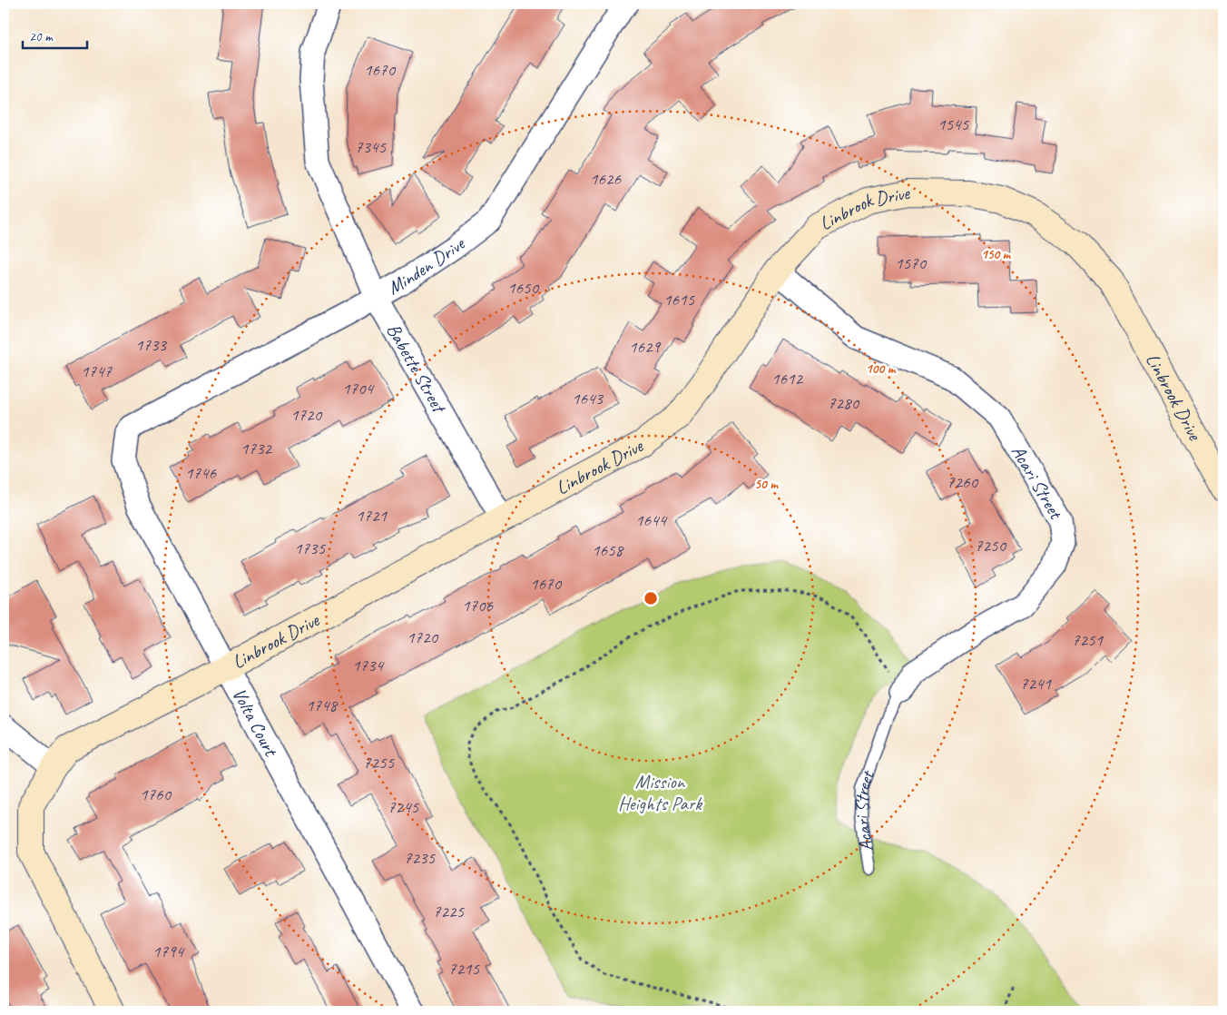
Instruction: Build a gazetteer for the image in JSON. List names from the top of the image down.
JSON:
{
  "streets": {
    "street": [
      "Linbrook Drive",
      "Minden Drive",
      "Babette Street",
      "Acari Street",
      "Volta Court"
    ]
  },
  "crossings": [
    ["Linbrook Drive", "Babette Street"],
    ["Linbrook Drive", "Acari Street"],
    ["Linbrook Drive", "Volta Court"],
    ["Minden Drive", "Babette Street"],
    ["Minden Drive", "Volta Court"]
  ],
  "parks": ["Mission Heights Park"],
  "house_numbers": [
    "1670",
    "1545",
    "7345",
    "1626",
    "1570",
    "1650",
    "1615",
    "1733",
    "1629",
    "1747",
    "1612",
    "1704",
    "1643",
    "7280",
    "1720",
    "1732",
    "1746",
    "7260",
    "1721",
    "1644",
    "7250",
    "1735",
    "1658",
    "1670",
    "1706",
    "1720",
    "7251",
    "1734",
    "7241",
    "1748",
    "7255",
    "1760",
    "7245",
    "7235",
    "7225",
    "1794",
    "7215"
  ],
  "scale_bar": "20 m",
  "rings": ["150 m", "100 m", "50 m"]
}
